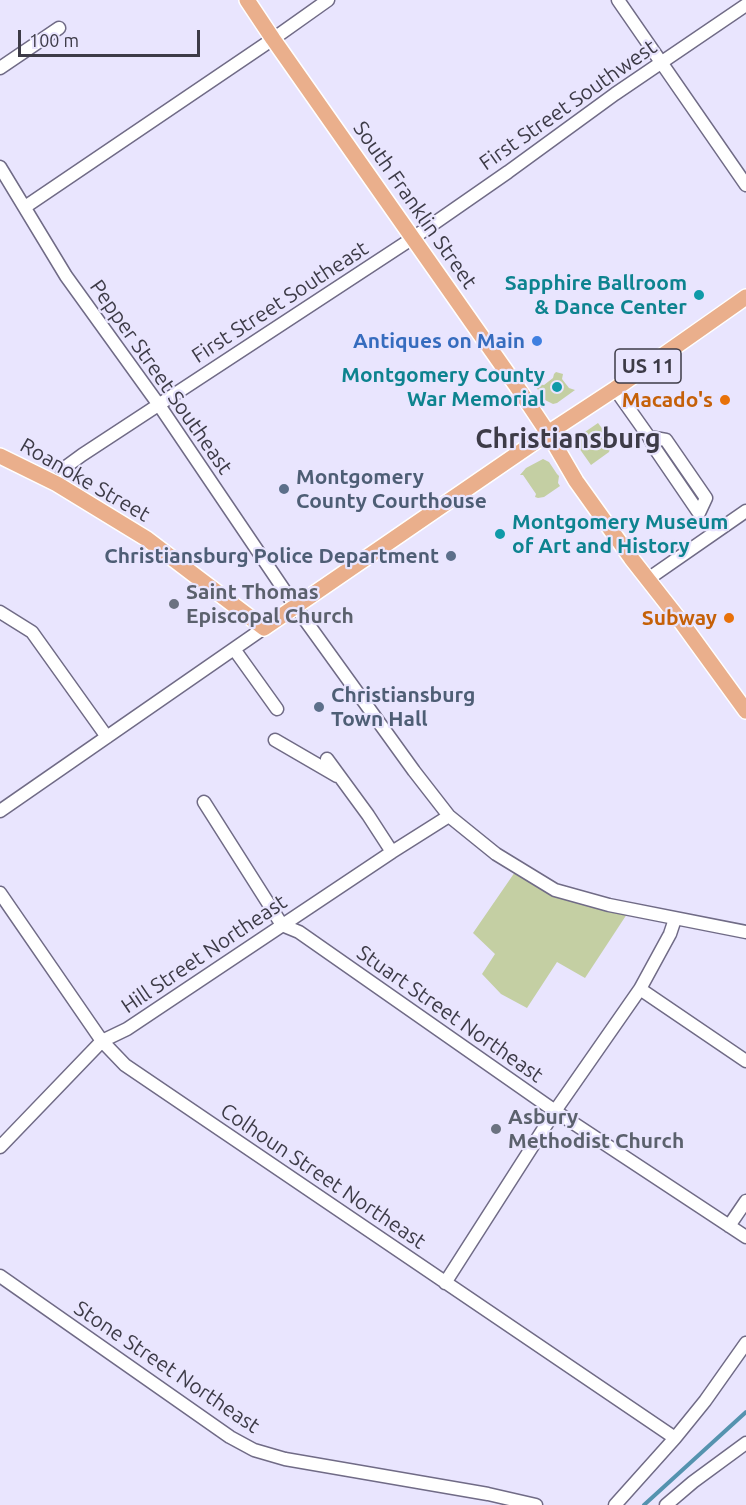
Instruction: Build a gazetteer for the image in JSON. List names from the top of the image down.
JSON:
{
  "streets": {
    "main road": ["South Franklin Street", "US 11", "Roanoke Street"],
    "street": [
      "First Street Southwest",
      "First Street Southeast",
      "Pepper Street Southeast",
      "Hill Street Northeast",
      "Stuart Street Northeast",
      "Colhoun Street Northeast",
      "Stone Street Northeast"
    ]
  },
  "crossings": [
    ["First Street Southwest", "South Franklin Street"],
    ["First Street Southwest", "First Street Southeast"],
    ["South Franklin Street", "First Street Southeast"],
    ["South Franklin Street", "US 11"],
    ["First Street Southeast", "Pepper Street Southeast"],
    ["First Street Southeast", "Roanoke Street"],
    ["US 11", "Pepper Street Southeast"],
    ["US 11", "Roanoke Street"],
    ["Pepper Street Southeast", "Hill Street Northeast"],
    ["Hill Street Northeast", "Stuart Street Northeast"],
    ["Hill Street Northeast", "Colhoun Street Northeast"]
  ],
  "districts": ["Christiansburg"],
  "places": [
    "Sapphire Ballroom & Dance Center",
    "Antiques on Main",
    "Montgomery County War Memorial",
    "Macado's",
    "Montgomery County Courthouse",
    "Montgomery Museum of Art and History",
    "Christiansburg Police Department",
    "Saint Thomas Episcopal Church",
    "Subway",
    "Christiansburg Town Hall",
    "Asbury Methodist Church"
  ],
  "scale_bar": "100 m"
}
